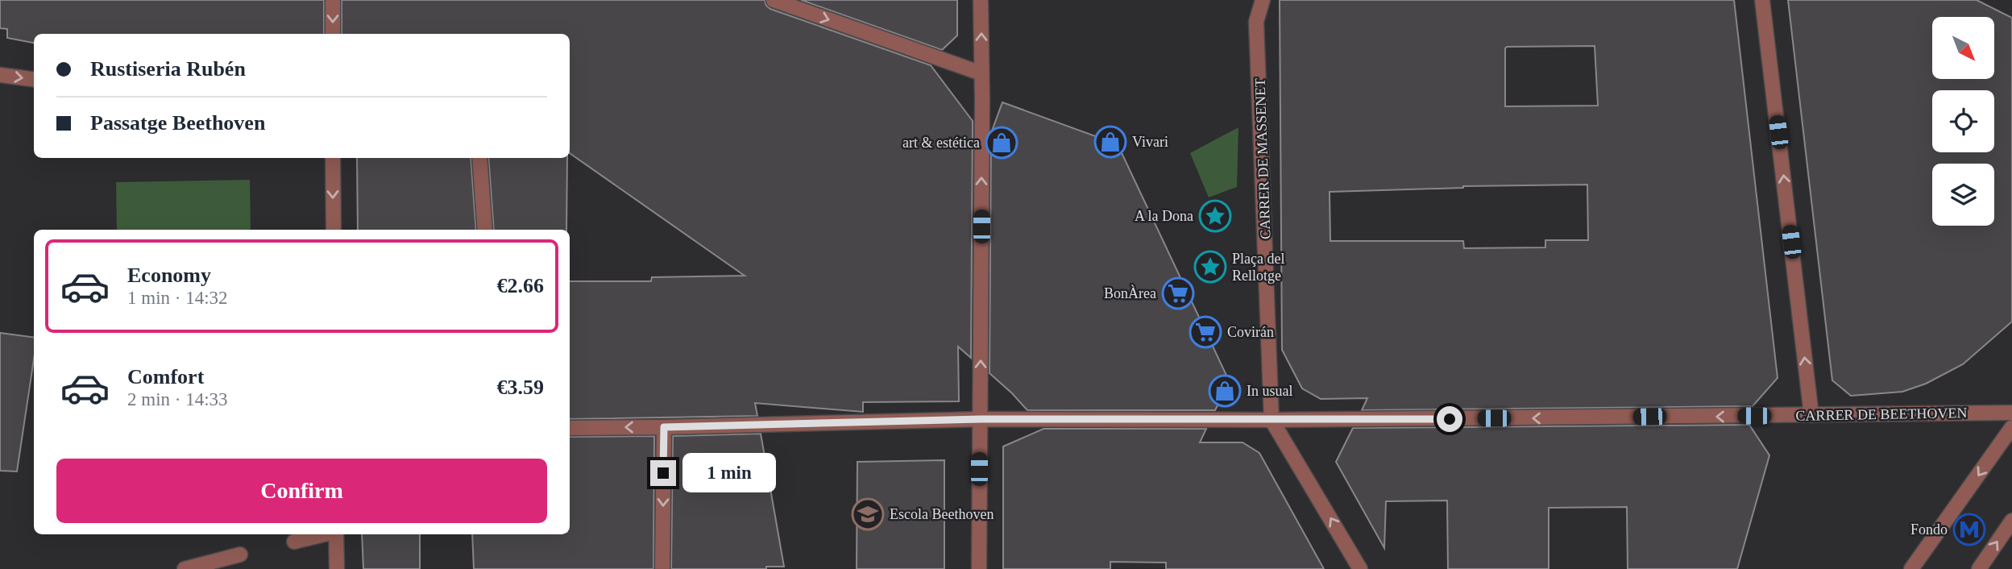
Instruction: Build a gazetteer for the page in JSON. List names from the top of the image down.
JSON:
{
  "streets": {
    "street": ["CARRER DE MASSENET", "CARRER DE BEETHOVEN"]
  },
  "crossings": [
    ["CARRER DE MASSENET", "CARRER DE BEETHOVEN"]
  ],
  "one_way": ["CARRER DE BEETHOVEN"],
  "places": {
    "shop": ["Vivari", "art & estética", "In usual"],
    "place": ["A la Dona", "Plaça del Rellotge"],
    "supermarket": ["BonÀrea", "Covirán"],
    "school or university": ["Escola Beethoven"],
    "metro station": ["Fondo"]
  },
  "north": "bottom right",
  "page": {
    "banner": ["Rustiseria Rubén", "Passatge Beethoven"],
    "list": [
      {
        "name": "Economy",
        "note": "1 min · 14:32",
        "value": "€2.66"
      },
      {
        "name": "Comfort",
        "note": "2 min · 14:33",
        "value": "€3.59"
      }
    ],
    "buttons": "Confirm",
    "bubble": "1 min"
  }
}
